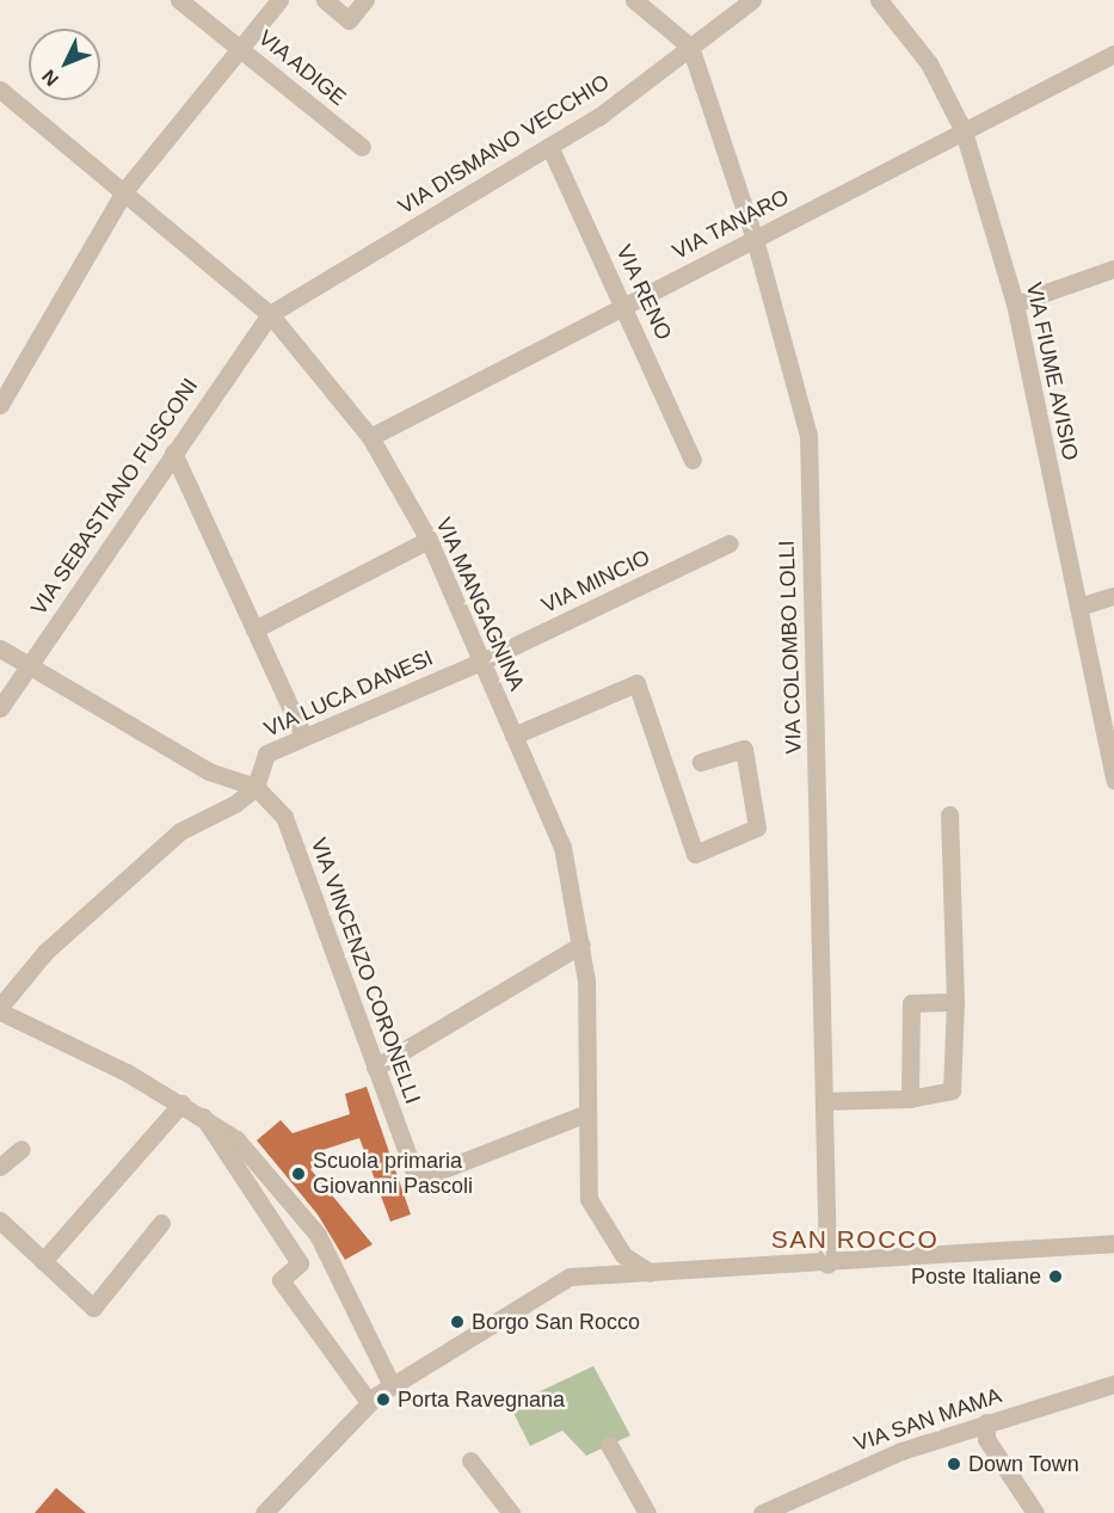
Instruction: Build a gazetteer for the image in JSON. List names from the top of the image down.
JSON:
{
  "streets": {
    "street": [
      "VIA ADIGE",
      "VIA DISMANO VECCHIO",
      "VIA TANARO",
      "VIA RENO",
      "VIA FIUME AVISIO",
      "VIA SEBASTIANO FUSCONI",
      "VIA MINCIO",
      "VIA MANGAGNINA",
      "VIA COLOMBO LOLLI",
      "VIA LUCA DANESI",
      "VIA VINCENZO CORONELLI",
      "VIA SAN MAMA"
    ]
  },
  "crossings": [
    ["VIA DISMANO VECCHIO", "VIA RENO"],
    ["VIA DISMANO VECCHIO", "VIA SEBASTIANO FUSCONI"],
    ["VIA DISMANO VECCHIO", "VIA MANGAGNINA"],
    ["VIA DISMANO VECCHIO", "VIA COLOMBO LOLLI"],
    ["VIA TANARO", "VIA RENO"],
    ["VIA TANARO", "VIA FIUME AVISIO"],
    ["VIA TANARO", "VIA MANGAGNINA"],
    ["VIA TANARO", "VIA COLOMBO LOLLI"],
    ["VIA SEBASTIANO FUSCONI", "VIA MANGAGNINA"],
    ["VIA MINCIO", "VIA MANGAGNINA"],
    ["VIA MINCIO", "VIA LUCA DANESI"],
    ["VIA MANGAGNINA", "VIA LUCA DANESI"],
    ["VIA MANGAGNINA", "VIA VINCENZO CORONELLI"],
    ["VIA LUCA DANESI", "VIA VINCENZO CORONELLI"]
  ],
  "districts": ["SAN ROCCO"],
  "places": [
    "Scuola primaria Giovanni Pascoli",
    "Poste Italiane",
    "Borgo San Rocco",
    "Porta Ravegnana",
    "Down Town"
  ],
  "north": "bottom left"
}
